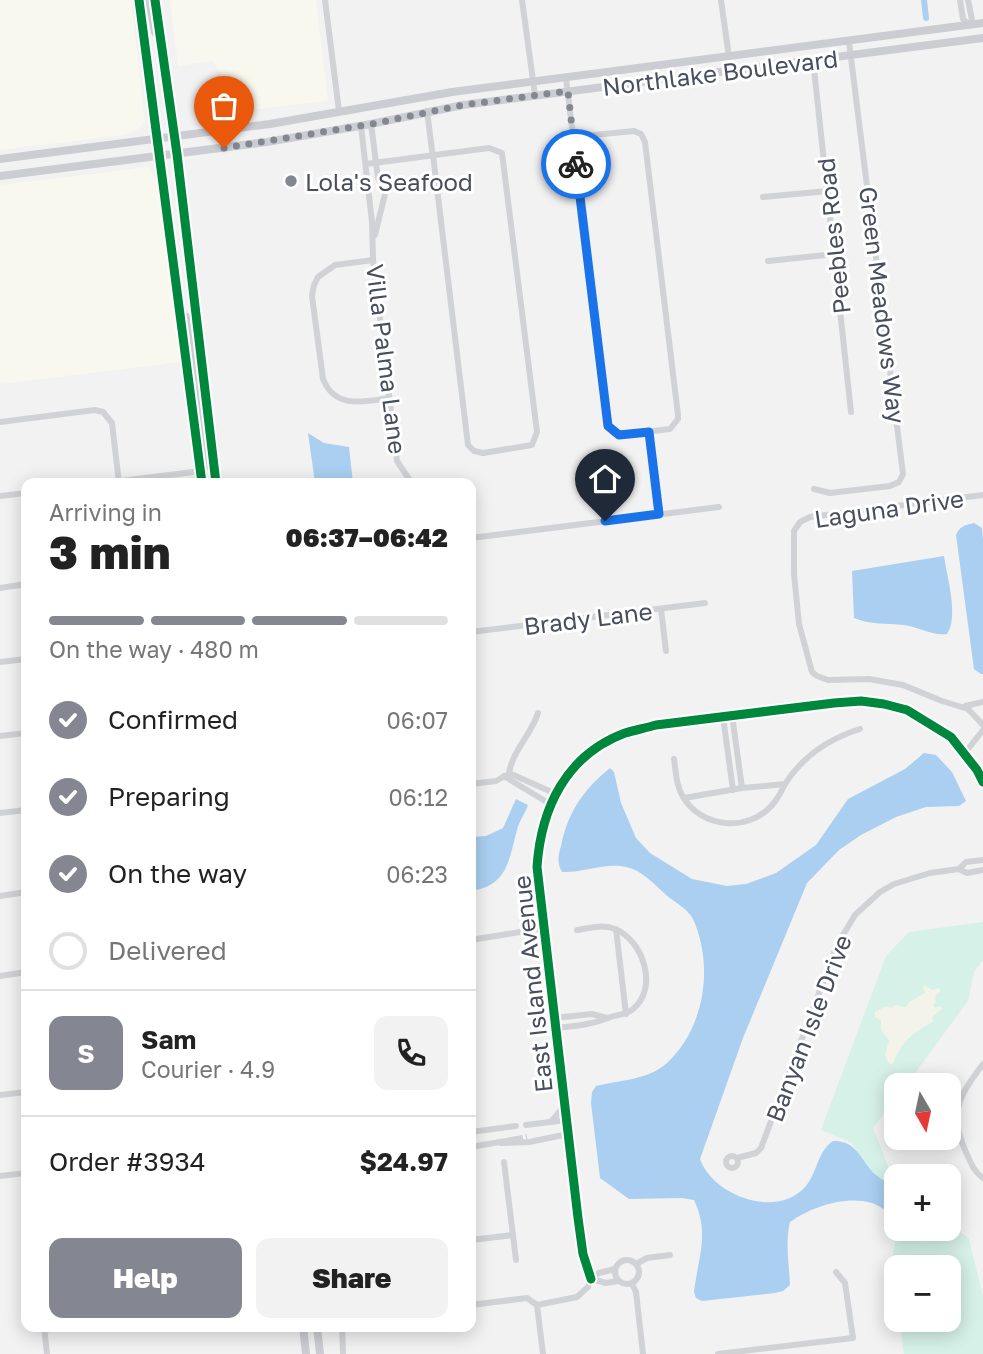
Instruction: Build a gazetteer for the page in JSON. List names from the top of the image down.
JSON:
{
  "streets": {
    "main road": ["Northlake Boulevard"],
    "street": [
      "Peebles Road",
      "Green Meadows Way",
      "Villa Palma Lane",
      "Laguna Drive",
      "Brady Lane",
      "East Island Avenue",
      "Banyan Isle Drive"
    ]
  },
  "crossings": [
    ["Northlake Boulevard", "Peebles Road"],
    ["Northlake Boulevard", "Green Meadows Way"],
    ["Northlake Boulevard", "Villa Palma Lane"]
  ],
  "places": ["Lola's Seafood"],
  "north": "bottom",
  "page": {
    "heading": ["3 min", "Arriving in", "06:37–06:42"],
    "panel": [
      "Sam",
      "Courier · 4.9",
      "Order #3934",
      "$24.97"
    ],
    "bar": "On the way · 480 m",
    "list": [
      ["Confirmed", "06:07"],
      ["Preparing", "06:12"],
      ["On the way", "06:23"],
      "Delivered"
    ],
    "round": "S",
    "map_buttons": ["+", "−"],
    "buttons": ["Help", "Share"]
  }
}
